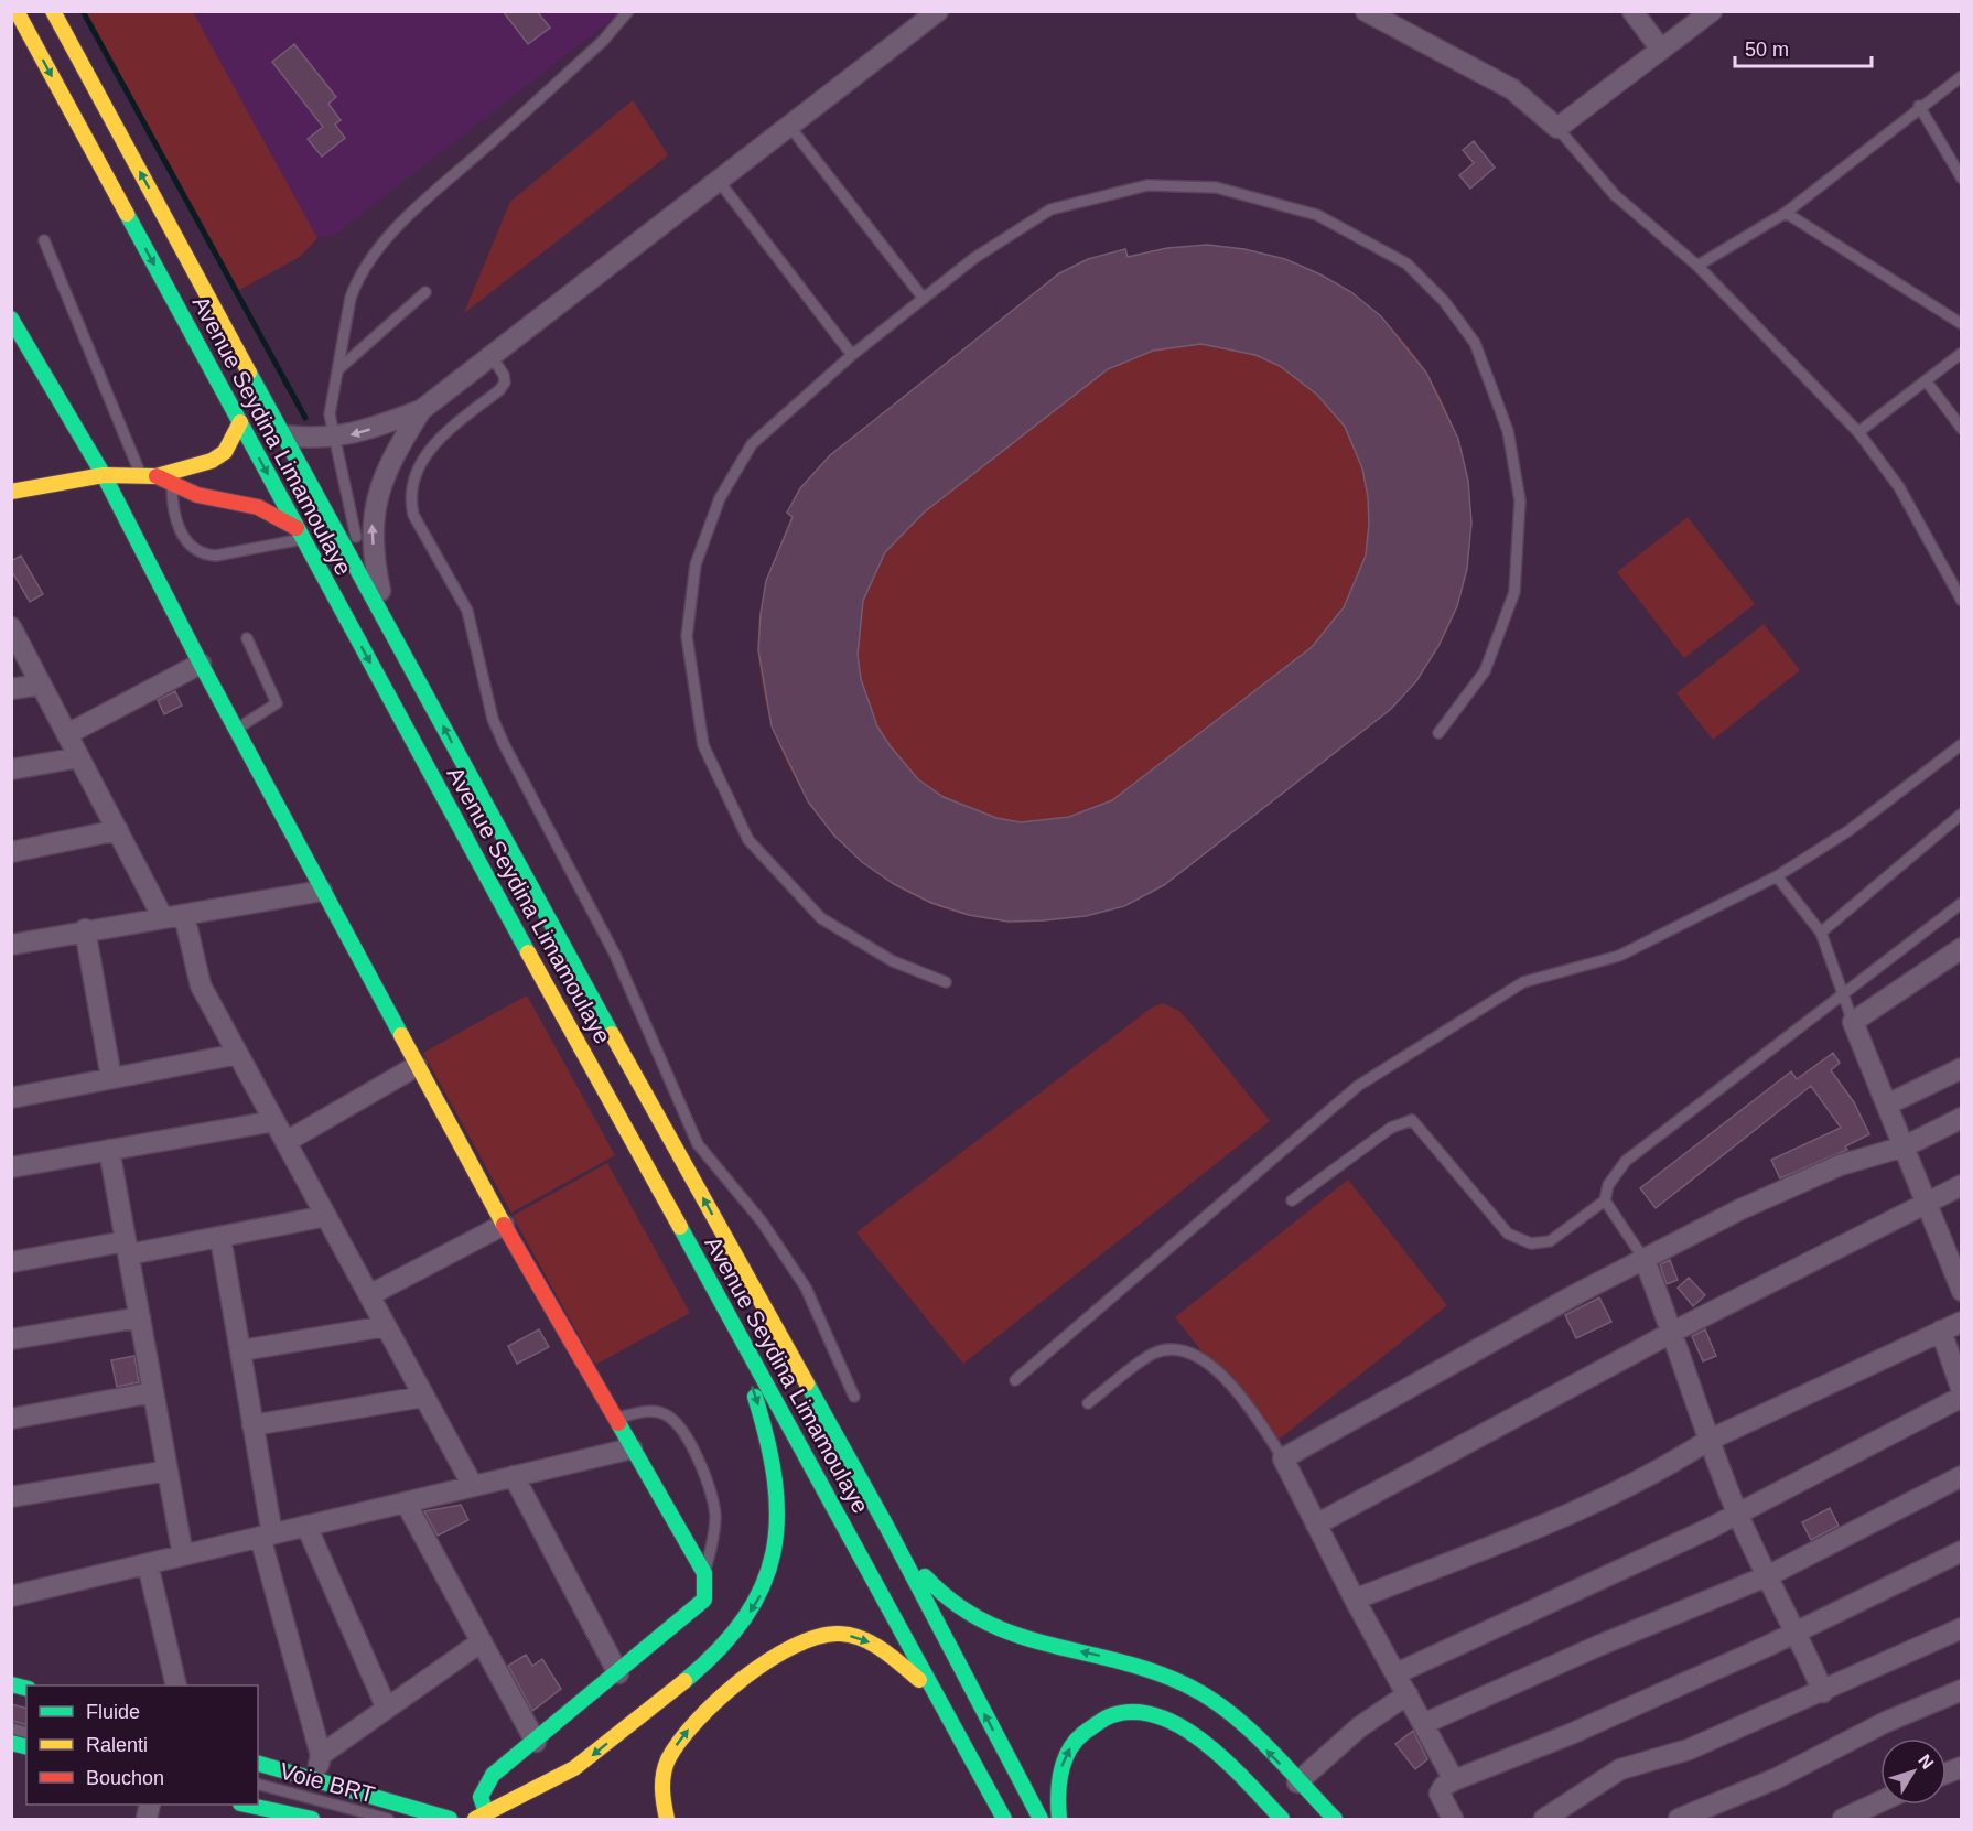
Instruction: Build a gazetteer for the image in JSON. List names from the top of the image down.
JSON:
{
  "streets": {
    "main road": ["Avenue Seydina Limamoulaye"],
    "lane": ["Voie BRT"]
  },
  "legend": ["Fluide", "Ralenti", "Bouchon"],
  "scale_bar": "50 m",
  "north": "top right"
}
